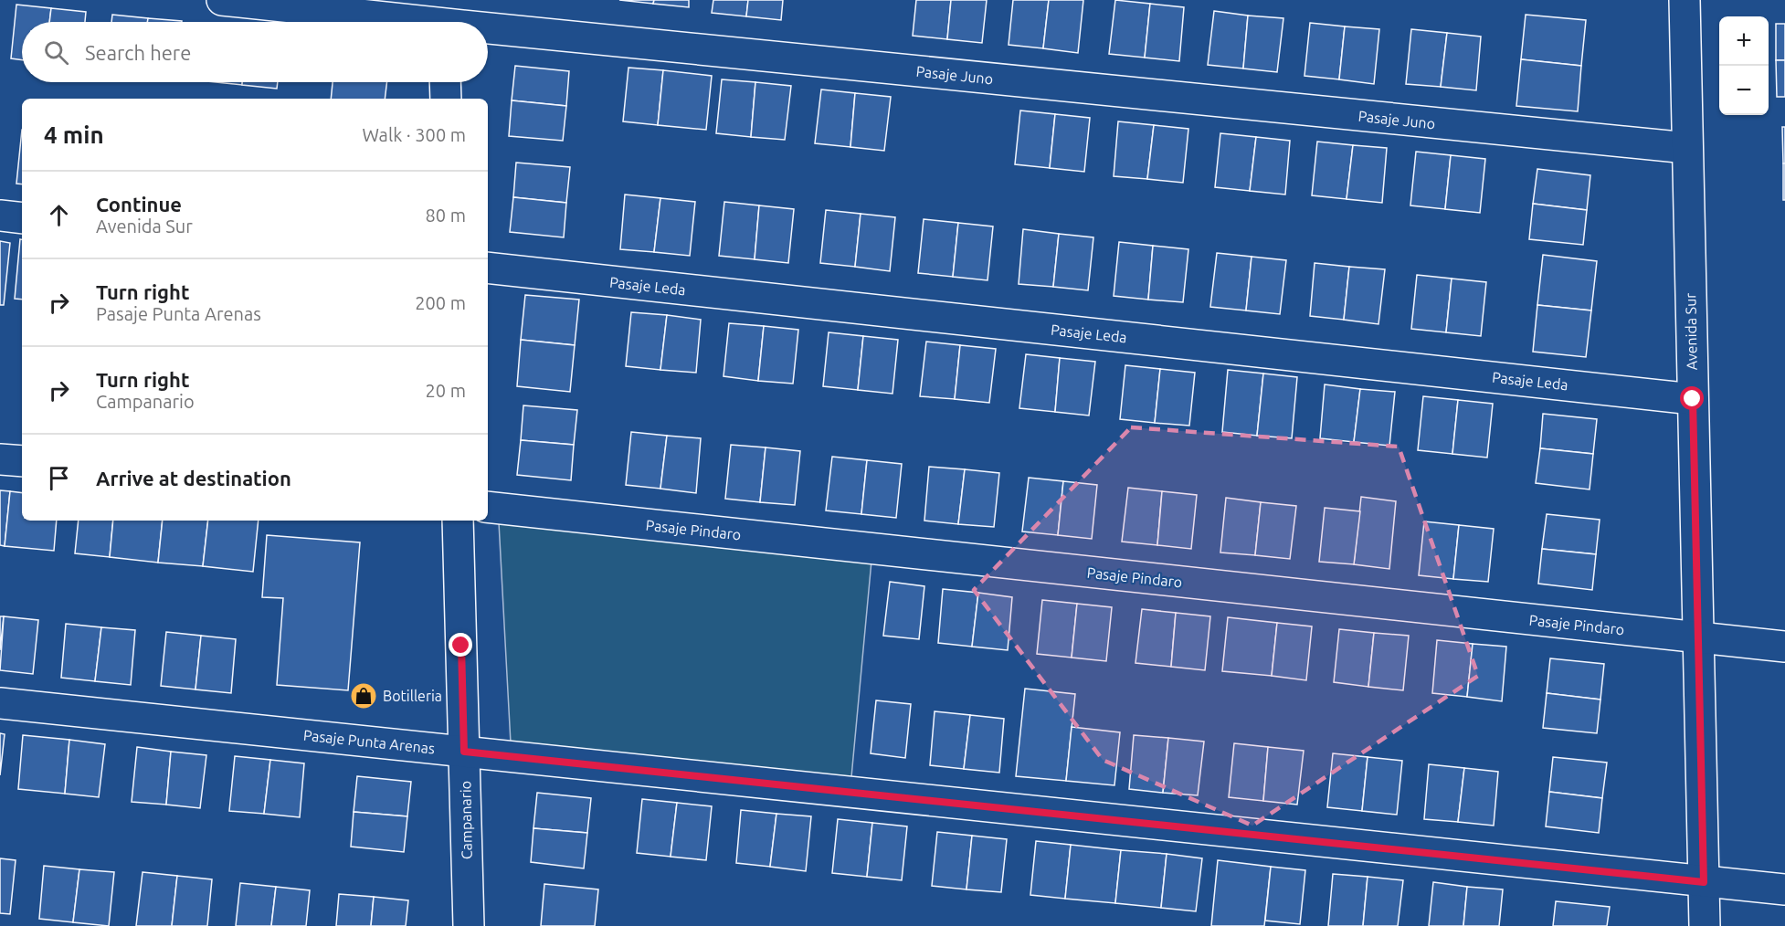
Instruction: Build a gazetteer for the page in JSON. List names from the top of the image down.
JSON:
{
  "streets": {
    "street": [
      "Pasaje Juno",
      "Pasaje Leda",
      "Avenida Sur",
      "Pasaje Pindaro",
      "Pasaje Punta Arenas",
      "Campanario"
    ]
  },
  "crossings": [
    ["Pasaje Juno", "Avenida Sur"],
    ["Pasaje Leda", "Avenida Sur"],
    ["Avenida Sur", "Pasaje Pindaro"],
    ["Avenida Sur", "Pasaje Punta Arenas"],
    ["Pasaje Punta Arenas", "Campanario"]
  ],
  "places": {
    "shop": ["Botilleria"]
  },
  "page": {
    "map_buttons": ["+", "−"],
    "search": "Search here",
    "heading": ["4 min", "Walk · 300 m"],
    "list": [
      ["Continue", "Avenida Sur", "80 m"],
      ["Turn right", "Pasaje Punta Arenas", "200 m"],
      ["Turn right", "Campanario", "20 m"],
      "Arrive at destination"
    ]
  }
}
